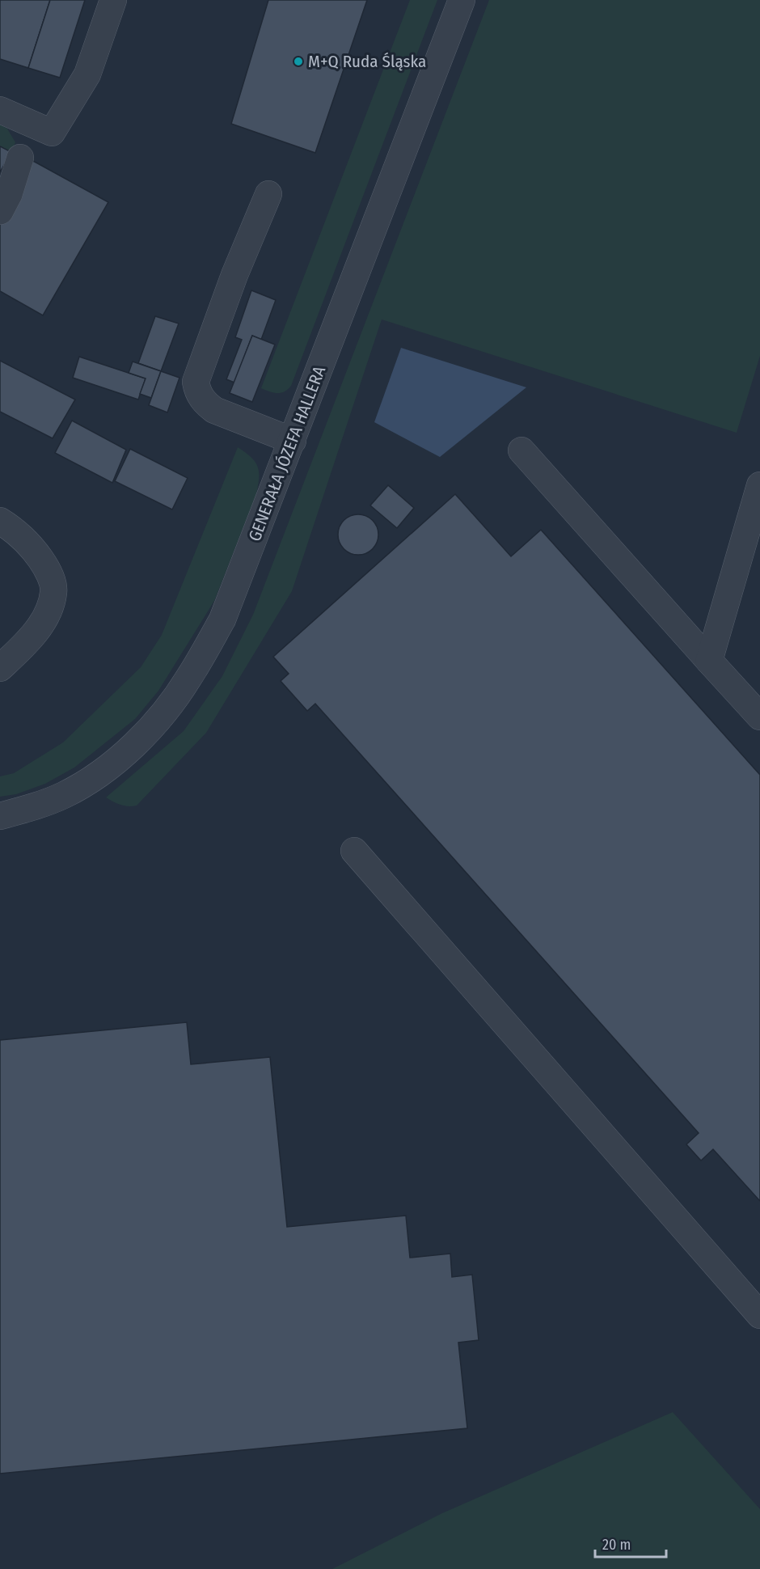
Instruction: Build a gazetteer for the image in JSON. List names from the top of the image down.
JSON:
{
  "streets": {
    "street": ["GENERAŁA JÓZEFA HALLERA"]
  },
  "places": ["M+Q Ruda Śląska"],
  "scale_bar": "20 m"
}
